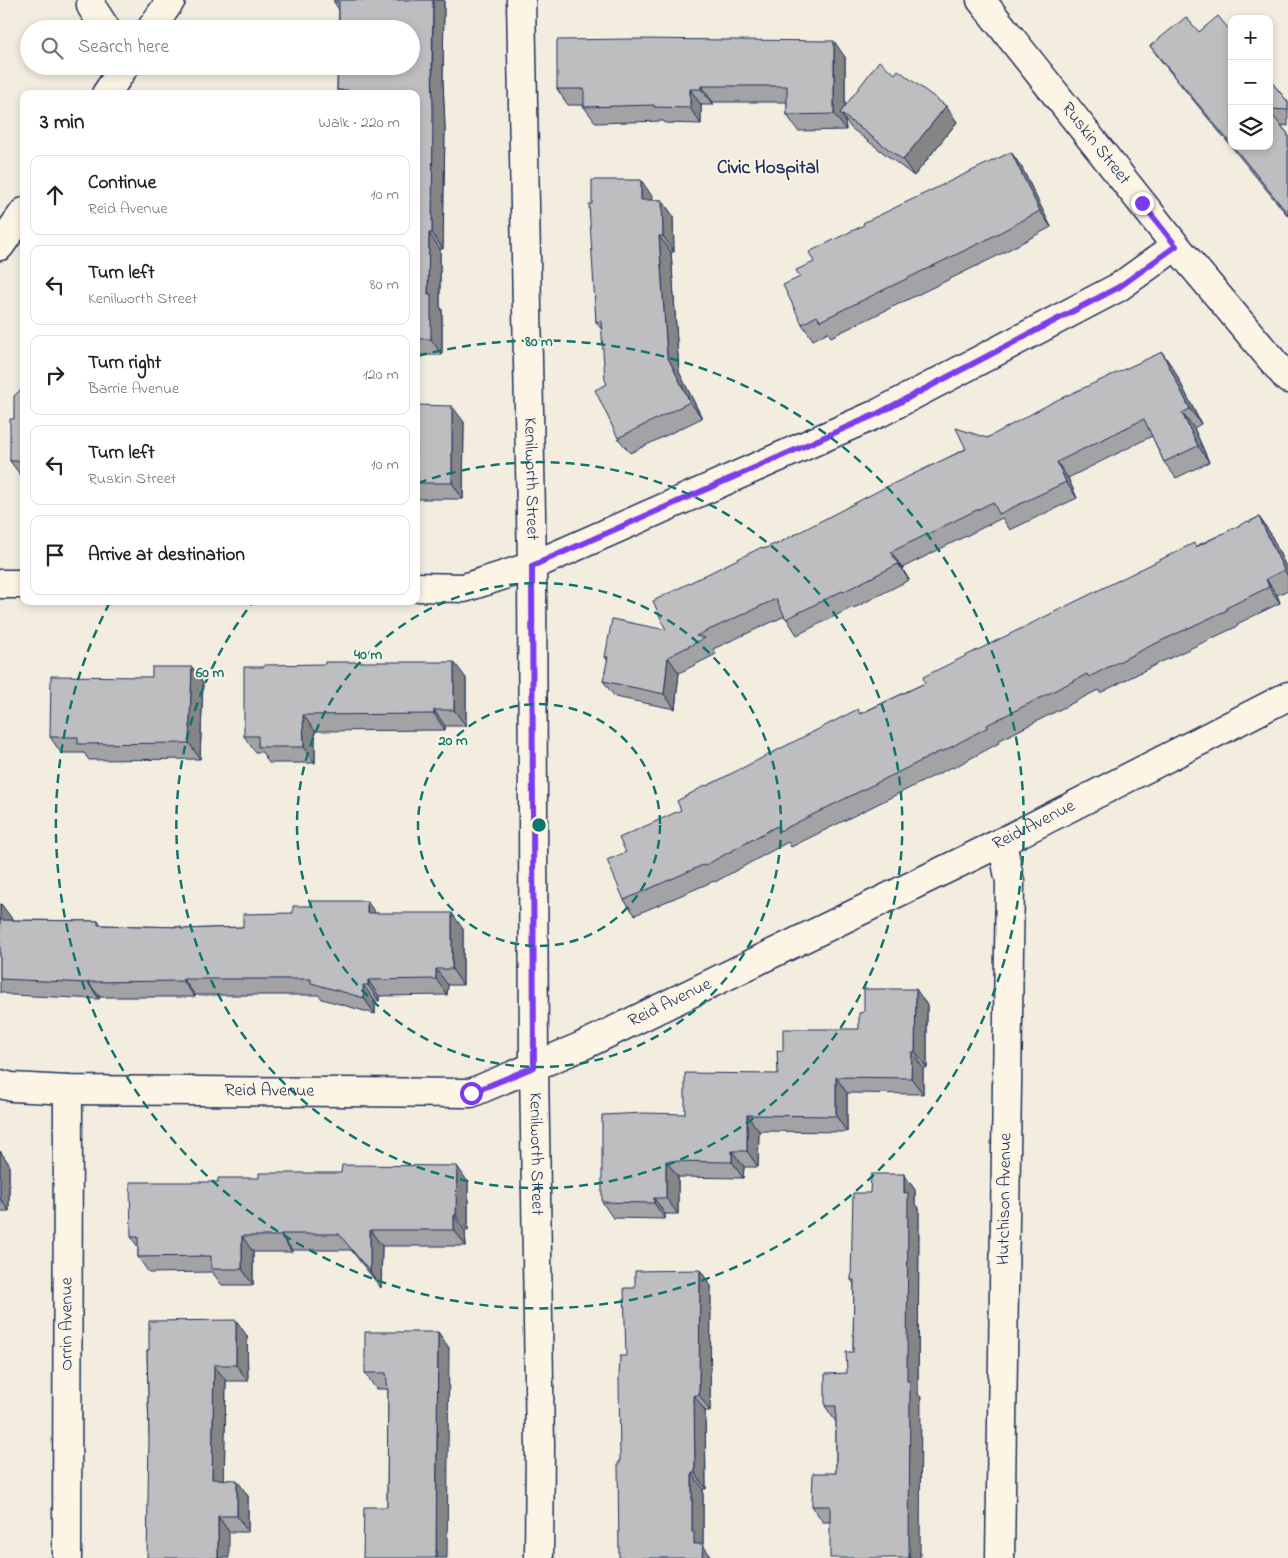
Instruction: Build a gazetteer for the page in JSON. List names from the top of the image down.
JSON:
{
  "streets": {
    "street": [
      "Ruskin Street",
      "Kenilworth Street",
      "Reid Avenue",
      "Hutchison Avenue",
      "Orrin Avenue"
    ]
  },
  "crossings": [
    ["Kenilworth Street", "Reid Avenue"],
    ["Reid Avenue", "Hutchison Avenue"],
    ["Reid Avenue", "Orrin Avenue"]
  ],
  "districts": ["Civic Hospital"],
  "page": {
    "map_buttons": ["+", "−"],
    "search": "Search here",
    "heading": ["3 min", "Walk · 220 m"],
    "list": [
      ["Continue", "Reid Avenue", "10 m"],
      ["Turn left", "Kenilworth Street", "80 m"],
      ["Turn right", "Barrie Avenue", "120 m"],
      ["Turn left", "Ruskin Street", "10 m"],
      "Arrive at destination"
    ]
  },
  "rings": [
    "80 m",
    "40 m",
    "60 m",
    "20 m"
  ]
}
